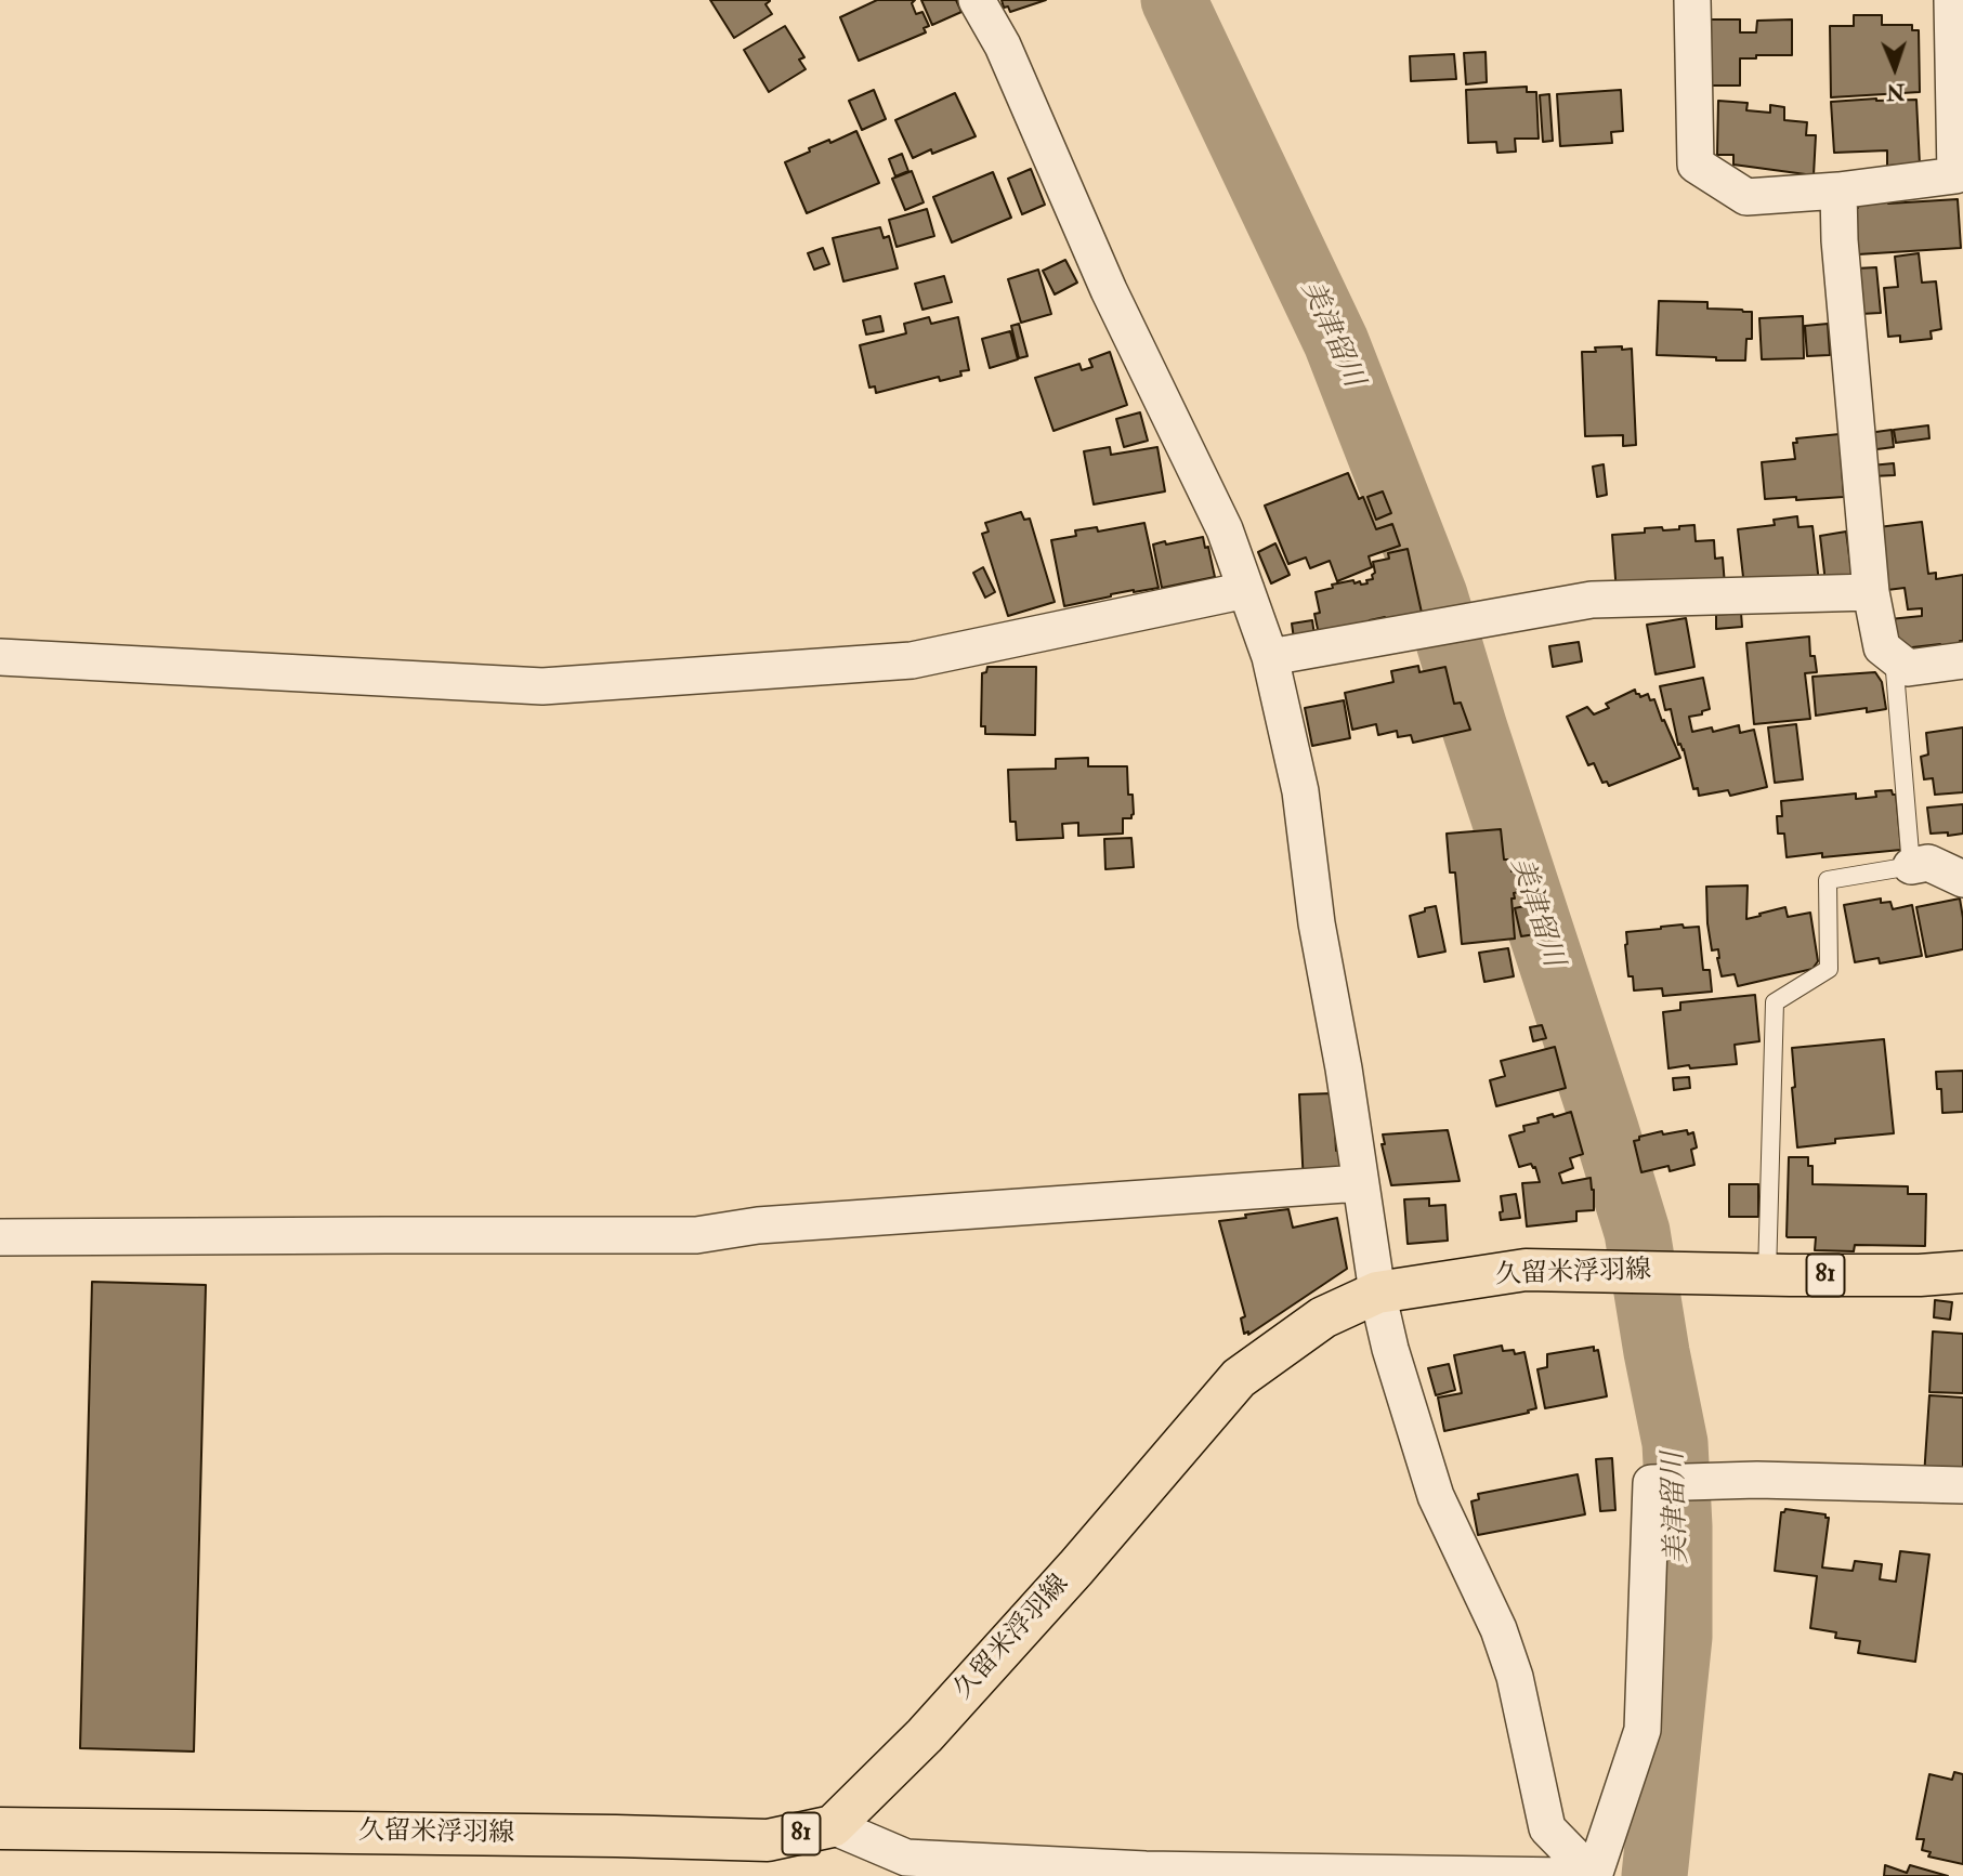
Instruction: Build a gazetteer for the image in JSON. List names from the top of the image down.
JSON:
{
  "streets": {
    "main road": ["久留米浮羽線", "81"]
  },
  "water": ["美津留川"],
  "north": "bottom"
}
